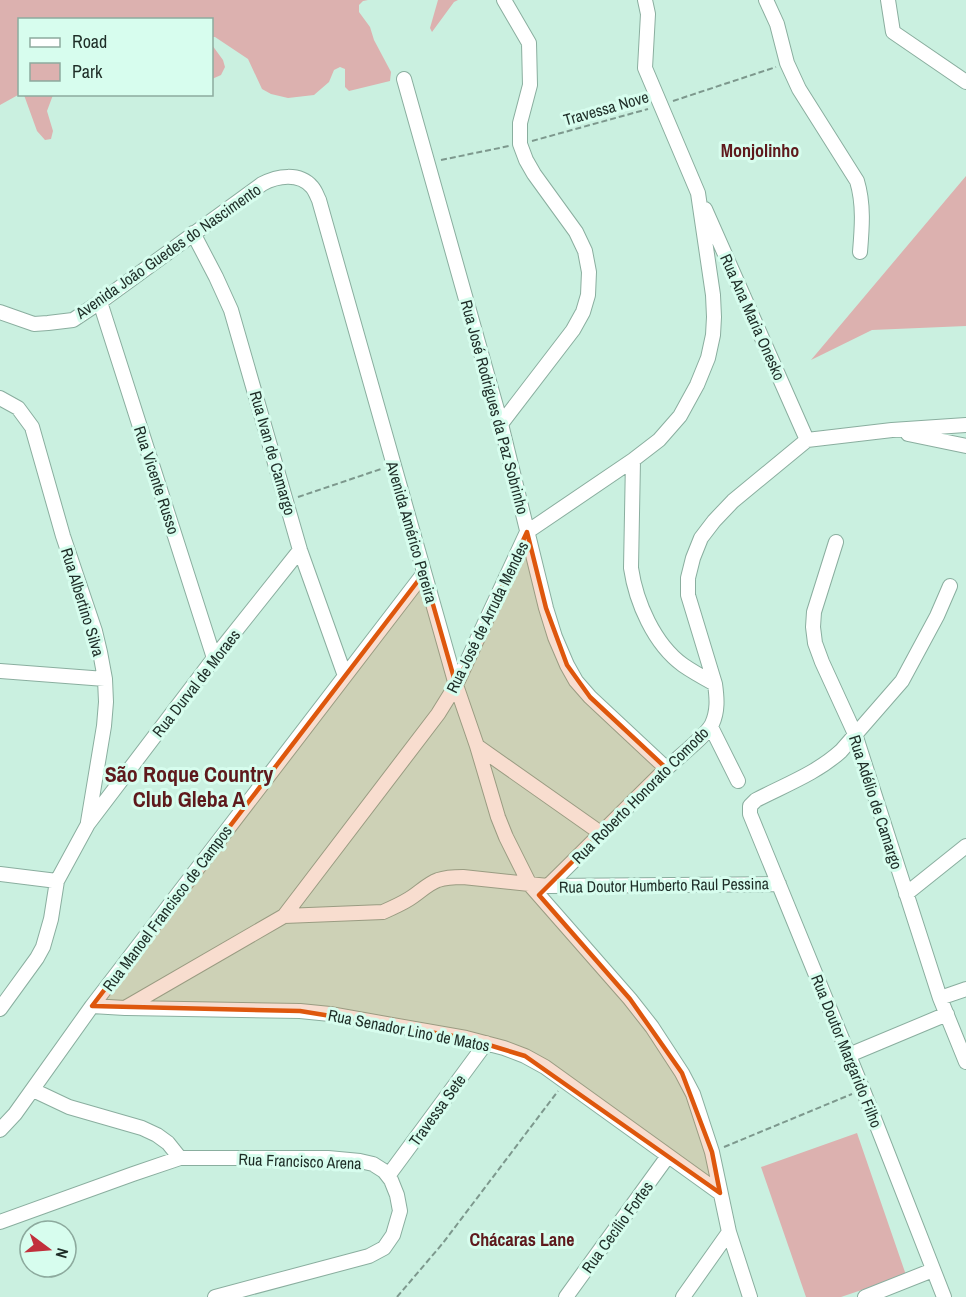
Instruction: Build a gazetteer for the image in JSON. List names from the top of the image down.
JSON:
{
  "streets": {
    "street": [
      "Avenida João Guedes do Nascimento",
      "Rua Ana Maria Onesko",
      "Rua José Rodrigues da Paz Sobrinho",
      "Rua Ivan de Camargo",
      "Rua Vicente Russo",
      "Avenida Américo Pereira",
      "Rua Albertino Silva",
      "Rua José de Arruda Mendes",
      "Rua Durval de Moraes",
      "Rua Roberto Honorato Comodo",
      "Rua Adélio de Camargo",
      "Rua Doutor Humberto Raul Pessina",
      "Rua Manoel Francisco de Campos",
      "Rua Senador Lino de Matos",
      "Rua Doutor Margarido Filho",
      "Travessa Sete",
      "Rua Francisco Arena",
      "Rua Cecílio Fortes"
    ],
    "path": ["Travessa Nove"]
  },
  "crossings": [
    ["Travessa Nove", "Rua José Rodrigues da Paz Sobrinho"],
    ["Travessa Nove", "Rua José de Arruda Mendes"],
    ["Avenida João Guedes do Nascimento", "Rua Ivan de Camargo"],
    ["Avenida João Guedes do Nascimento", "Rua Vicente Russo"],
    ["Avenida João Guedes do Nascimento", "Avenida Américo Pereira"],
    ["Rua Ana Maria Onesko", "Rua José de Arruda Mendes"],
    ["Rua Ana Maria Onesko", "Rua Roberto Honorato Comodo"],
    ["Rua José Rodrigues da Paz Sobrinho", "Rua José de Arruda Mendes"],
    ["Rua José Rodrigues da Paz Sobrinho", "Rua Roberto Honorato Comodo"],
    ["Rua Ivan de Camargo", "Rua Durval de Moraes"],
    ["Rua Ivan de Camargo", "Rua Manoel Francisco de Campos"],
    ["Rua Vicente Russo", "Rua Durval de Moraes"],
    ["Avenida Américo Pereira", "Rua José de Arruda Mendes"],
    ["Avenida Américo Pereira", "Rua Manoel Francisco de Campos"],
    ["Avenida Américo Pereira", "Rua Senador Lino de Matos"],
    ["Rua Albertino Silva", "Rua Durval de Moraes"],
    ["Rua José de Arruda Mendes", "Rua Senador Lino de Matos"],
    ["Rua Roberto Honorato Comodo", "Rua Doutor Humberto Raul Pessina"],
    ["Rua Adélio de Camargo", "Rua Doutor Margarido Filho"],
    ["Rua Doutor Humberto Raul Pessina", "Rua Doutor Margarido Filho"],
    ["Rua Senador Lino de Matos", "Travessa Sete"],
    ["Rua Senador Lino de Matos", "Rua Cecílio Fortes"],
    ["Travessa Sete", "Rua Francisco Arena"]
  ],
  "districts": ["Monjolinho", "São Roque Country Club Gleba A", "Chácaras Lane"],
  "legend": ["Road", "Park"],
  "north": "right"
}
